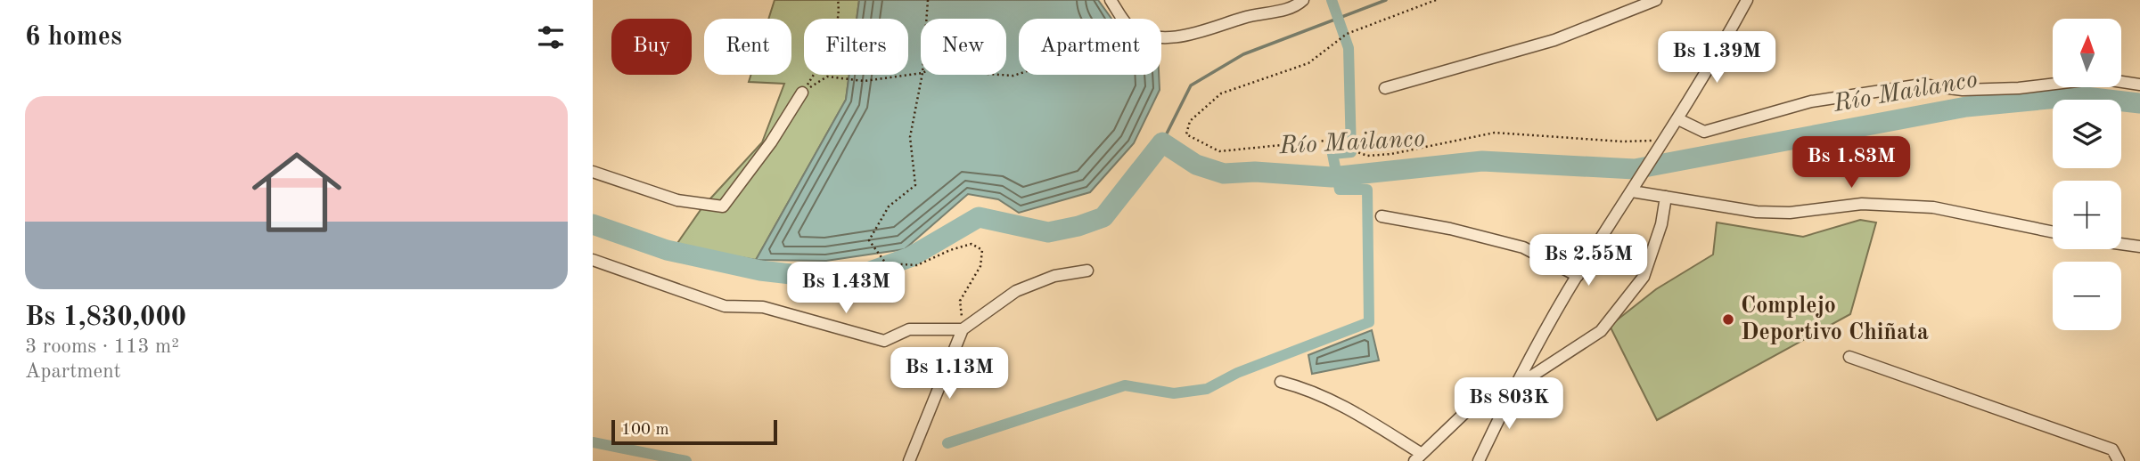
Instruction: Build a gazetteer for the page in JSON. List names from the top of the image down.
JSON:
{
  "water": ["Río Mailanco"],
  "places": ["Complejo Deportivo Chiñata"],
  "scale_bar": "100 m",
  "north": "top",
  "page": {
    "heading": "6 homes",
    "map_buttons": ["+", "−"],
    "chip": [
      "Buy",
      "Rent",
      "Filters",
      "New",
      "Apartment"
    ],
    "price": [
      "Bs 1.39M",
      "Bs 1.83M",
      "Bs 2.55M",
      "Bs 1.43M",
      "Bs 1.13M",
      "Bs 803K"
    ],
    "list": [
      {
        "name": "Bs 1,830,000",
        "note": "3 rooms · 113 m² · Apartment"
      }
    ],
    "scale": "100 m"
  }
}
